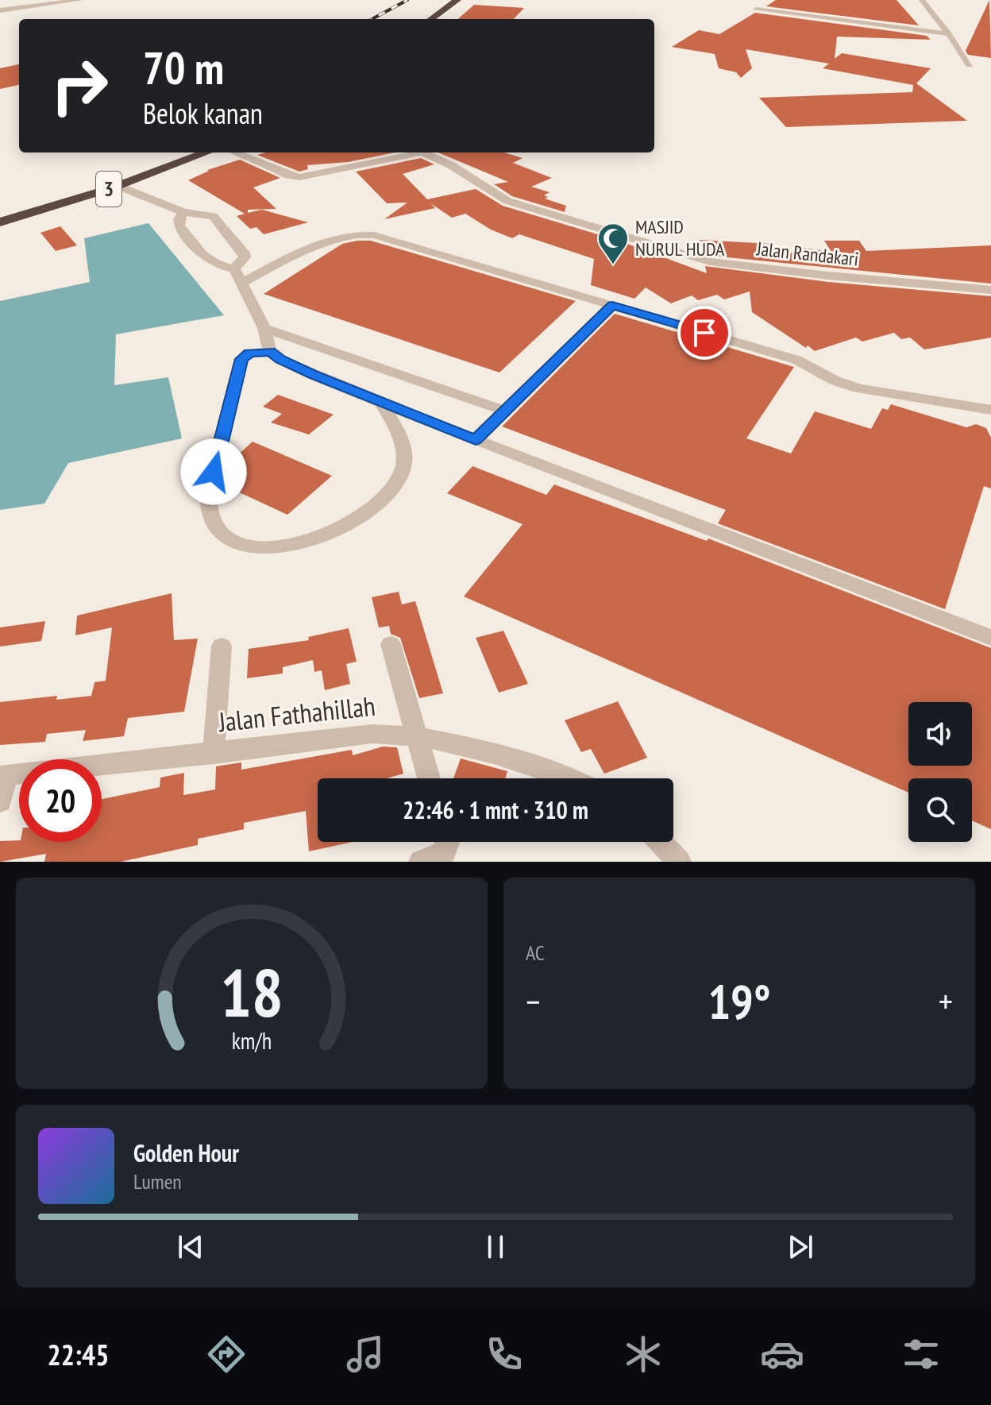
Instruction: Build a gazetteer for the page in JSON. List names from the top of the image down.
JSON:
{
  "streets": {
    "highway": ["3"],
    "street": ["Jalan Randakari", "Jalan Fathahillah"]
  },
  "places": {
    "mosque": ["MASJID NURUL HUDA"]
  },
  "page": {
    "turn": ["70 m", "Belok kanan"],
    "limit": "20",
    "trip": "22:46 · 1 mnt · 310 m",
    "tile": "AC",
    "heat": ["−", "19°", "+"],
    "song": ["Golden Hour", "Lumen"],
    "tabs": "22:45",
    "gauge": ["18", "km/h"]
  }
}
